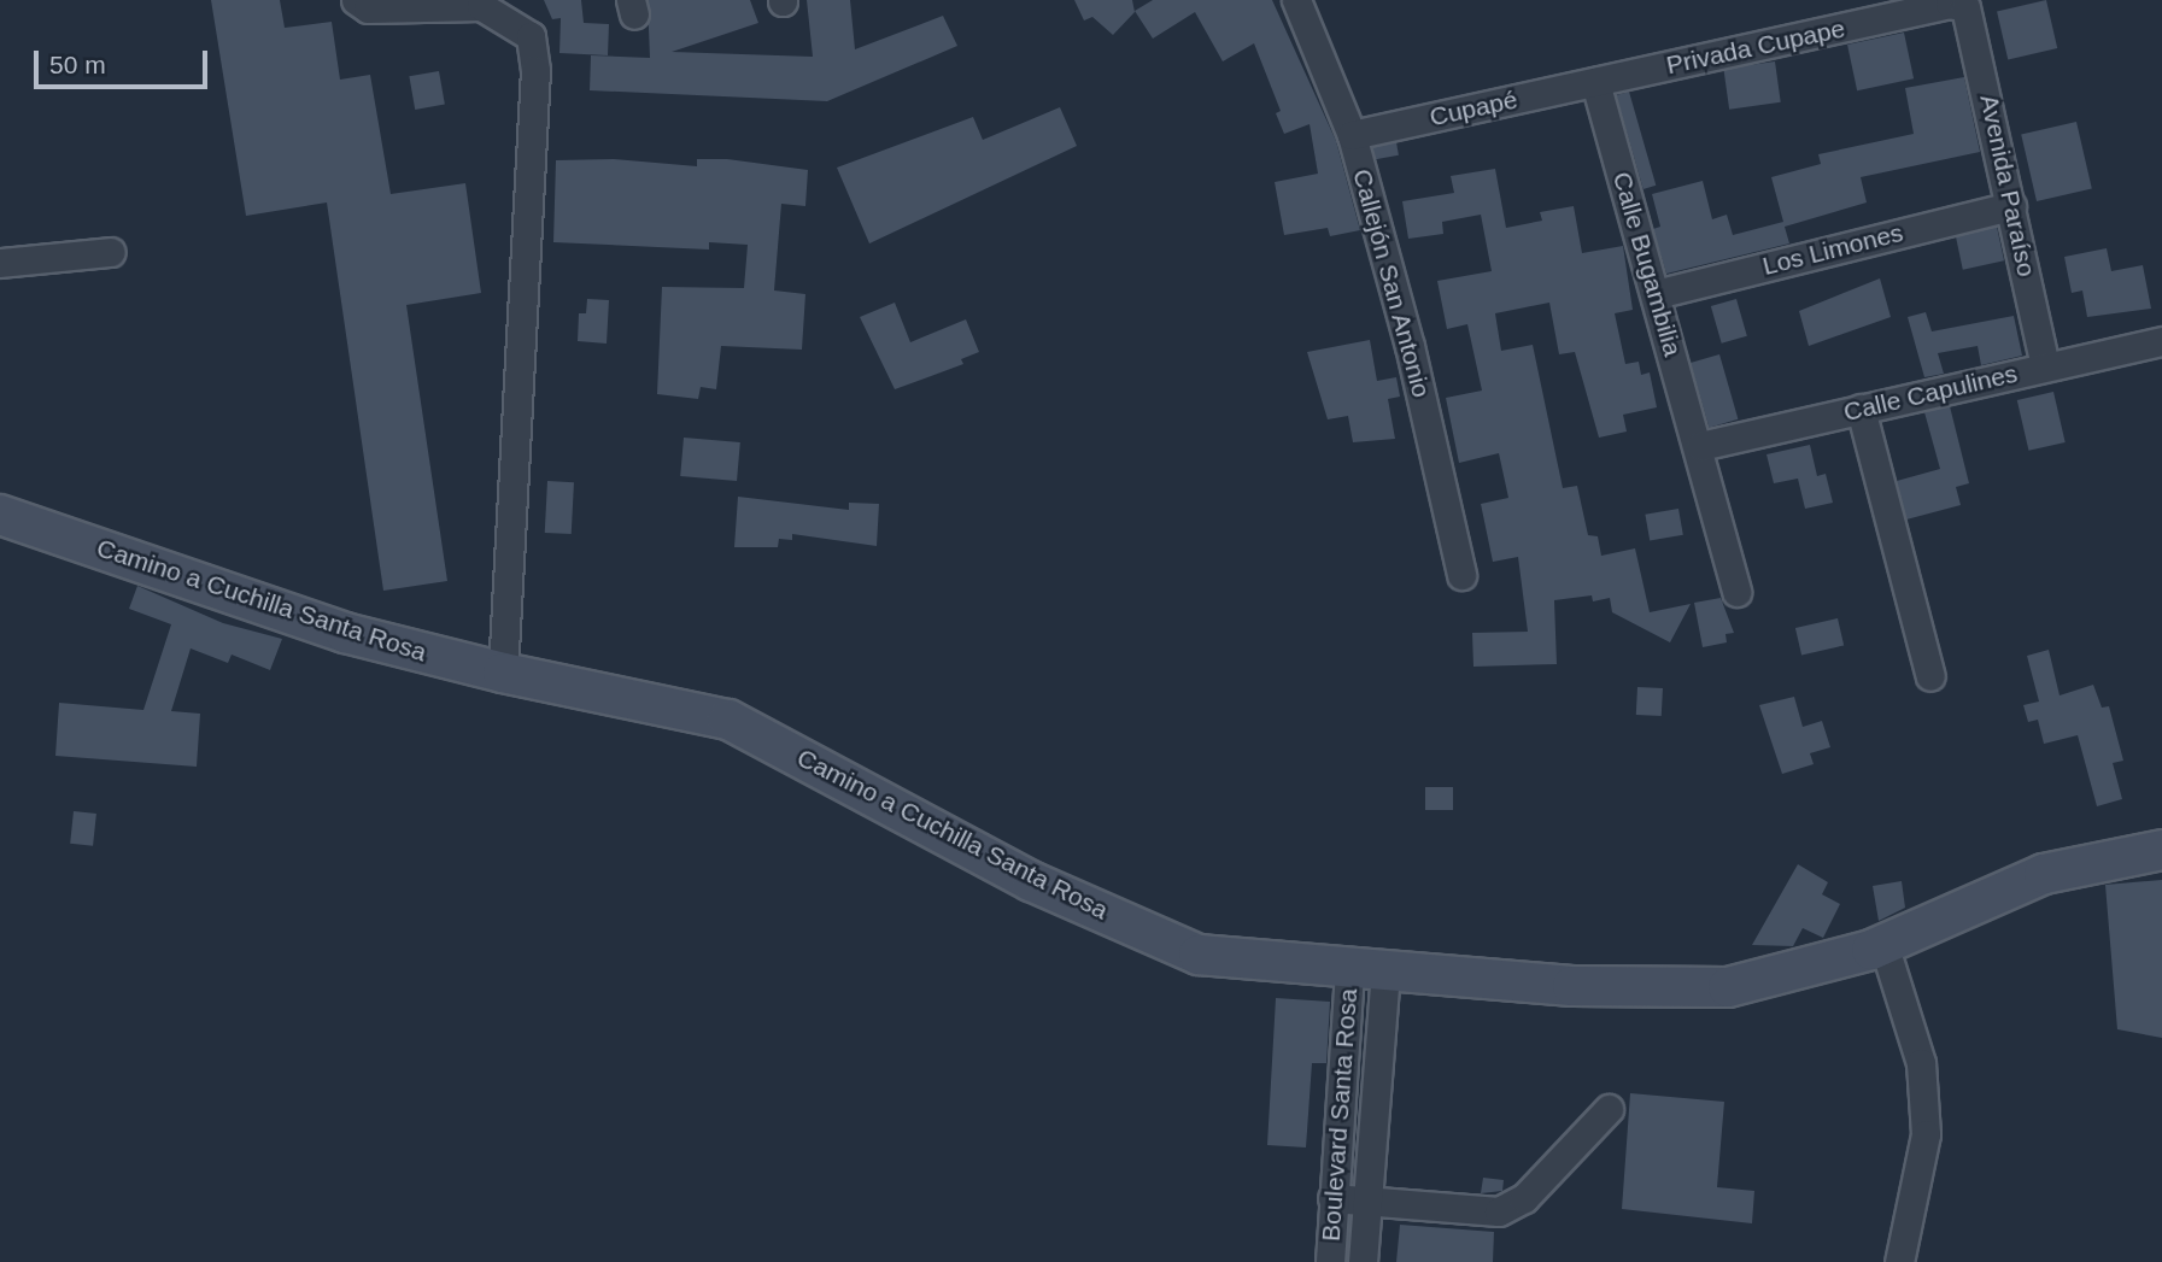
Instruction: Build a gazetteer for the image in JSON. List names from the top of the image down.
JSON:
{
  "streets": {
    "street": [
      "Privada Cupape",
      "Cupapé",
      "Avenida Paraíso",
      "Los Limones",
      "Calle Bugambilia",
      "Callejón San Antonio",
      "Calle Capulines",
      "Camino a Cuchilla Santa Rosa",
      "Boulevard Santa Rosa"
    ]
  },
  "crossings": [
    ["Privada Cupape", "Cupapé"],
    ["Privada Cupape", "Avenida Paraíso"],
    ["Privada Cupape", "Calle Bugambilia"],
    ["Cupapé", "Calle Bugambilia"],
    ["Cupapé", "Callejón San Antonio"],
    ["Avenida Paraíso", "Los Limones"],
    ["Avenida Paraíso", "Calle Capulines"],
    ["Los Limones", "Calle Bugambilia"],
    ["Calle Bugambilia", "Calle Capulines"],
    ["Camino a Cuchilla Santa Rosa", "Boulevard Santa Rosa"]
  ],
  "scale_bar": "50 m"
}
